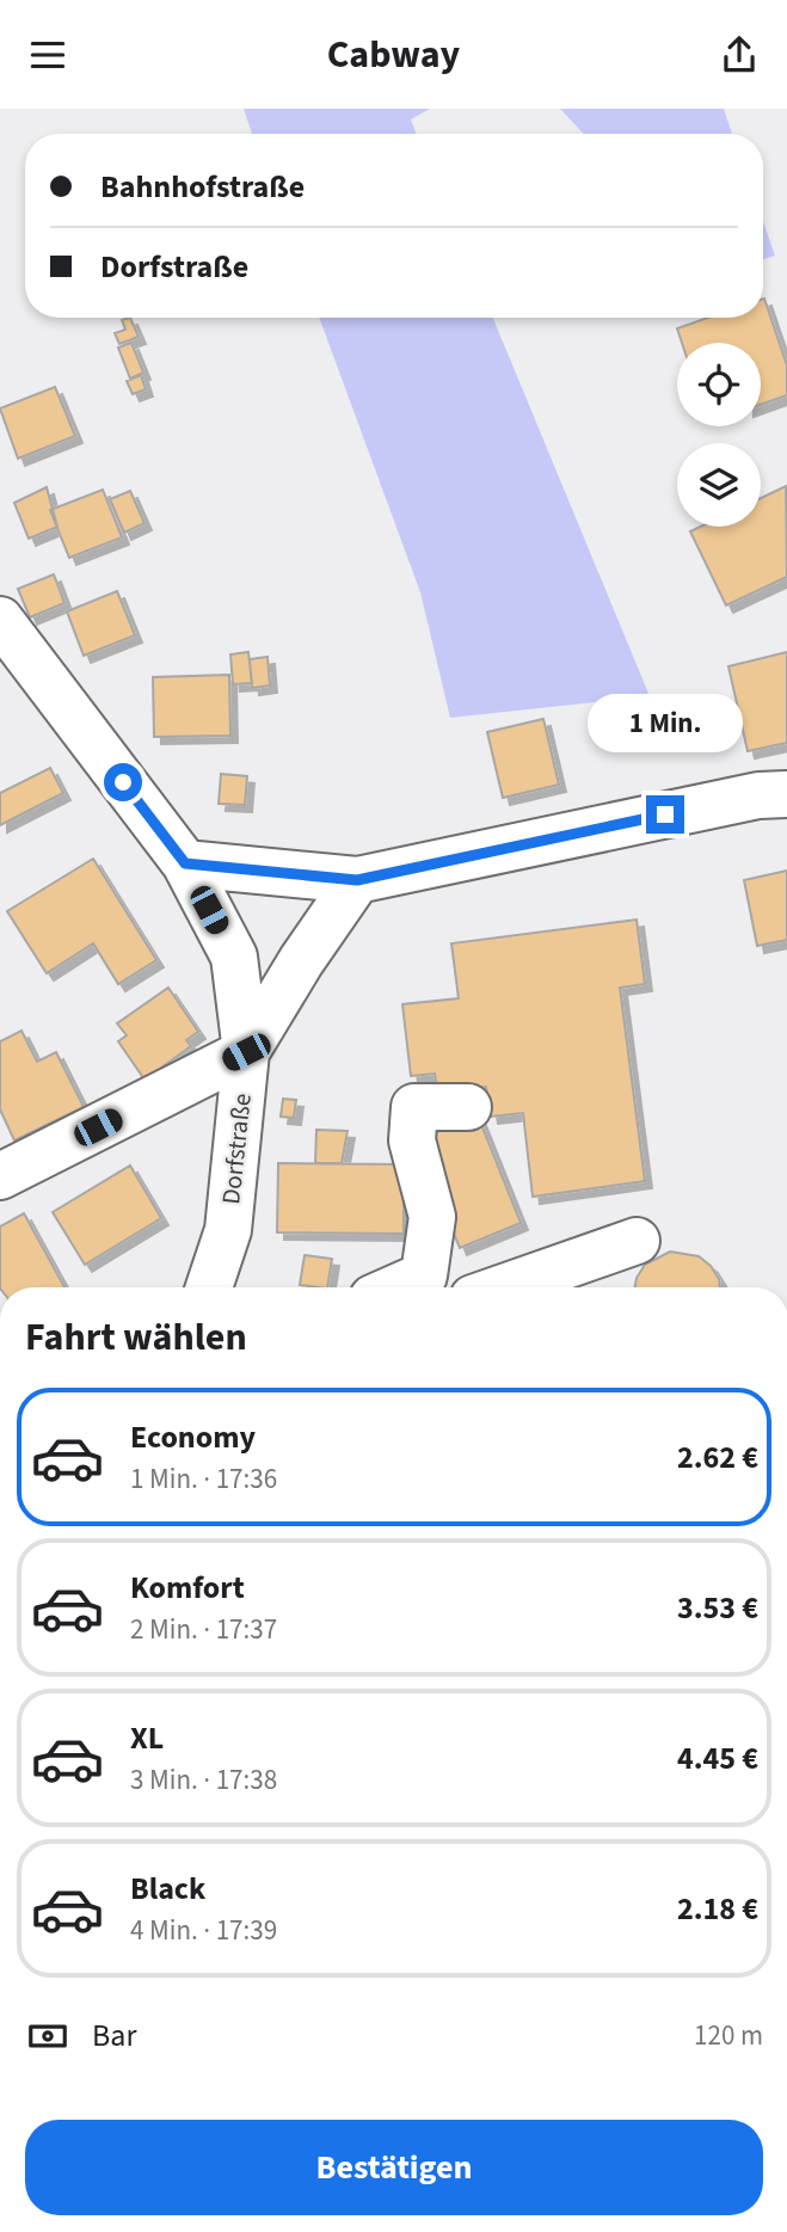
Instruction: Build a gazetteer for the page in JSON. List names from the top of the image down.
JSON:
{
  "streets": {
    "street": ["Dorfstraße"]
  },
  "page": {
    "header": "Cabway",
    "banner": ["Bahnhofstraße", "Dorfstraße"],
    "bubble": "1 Min.",
    "heading": "Fahrt wählen",
    "list": [
      {
        "name": "Economy",
        "note": "1 Min. · 17:36",
        "value": "2.62 €"
      },
      {
        "name": "Komfort",
        "note": "2 Min. · 17:37",
        "value": "3.53 €"
      },
      {
        "name": "XL",
        "note": "3 Min. · 17:38",
        "value": "4.45 €"
      },
      {
        "name": "Black",
        "note": "4 Min. · 17:39",
        "value": "2.18 €"
      }
    ],
    "pay": ["Bar", "120 m"],
    "buttons": "Bestätigen"
  }
}
